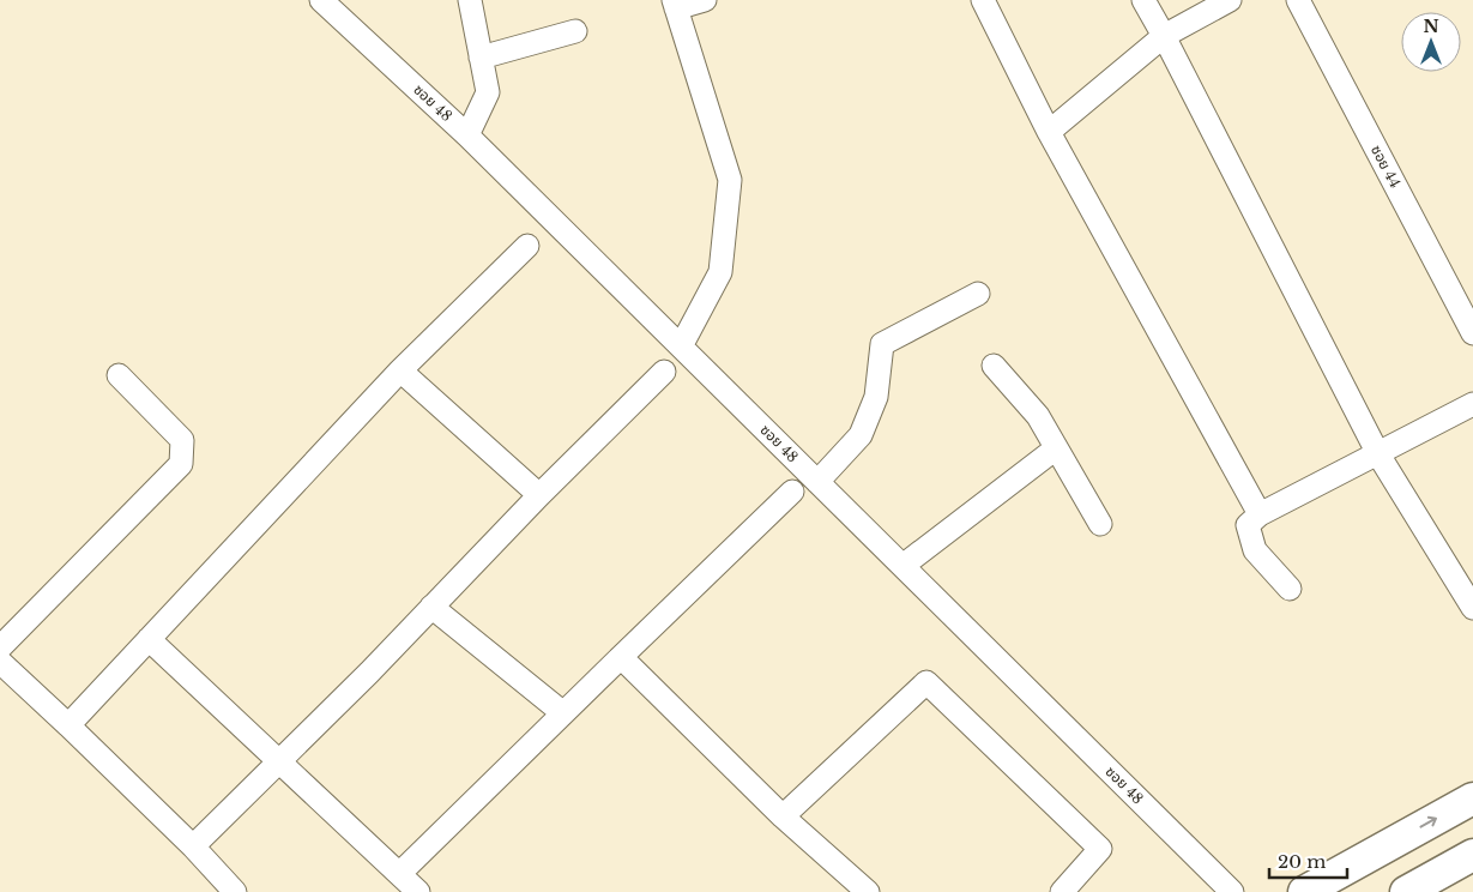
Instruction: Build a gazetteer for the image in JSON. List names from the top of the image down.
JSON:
{
  "streets": {
    "street": ["ซอย 48", "ซอย 44"]
  },
  "scale_bar": "20 m",
  "north": "top"
}
